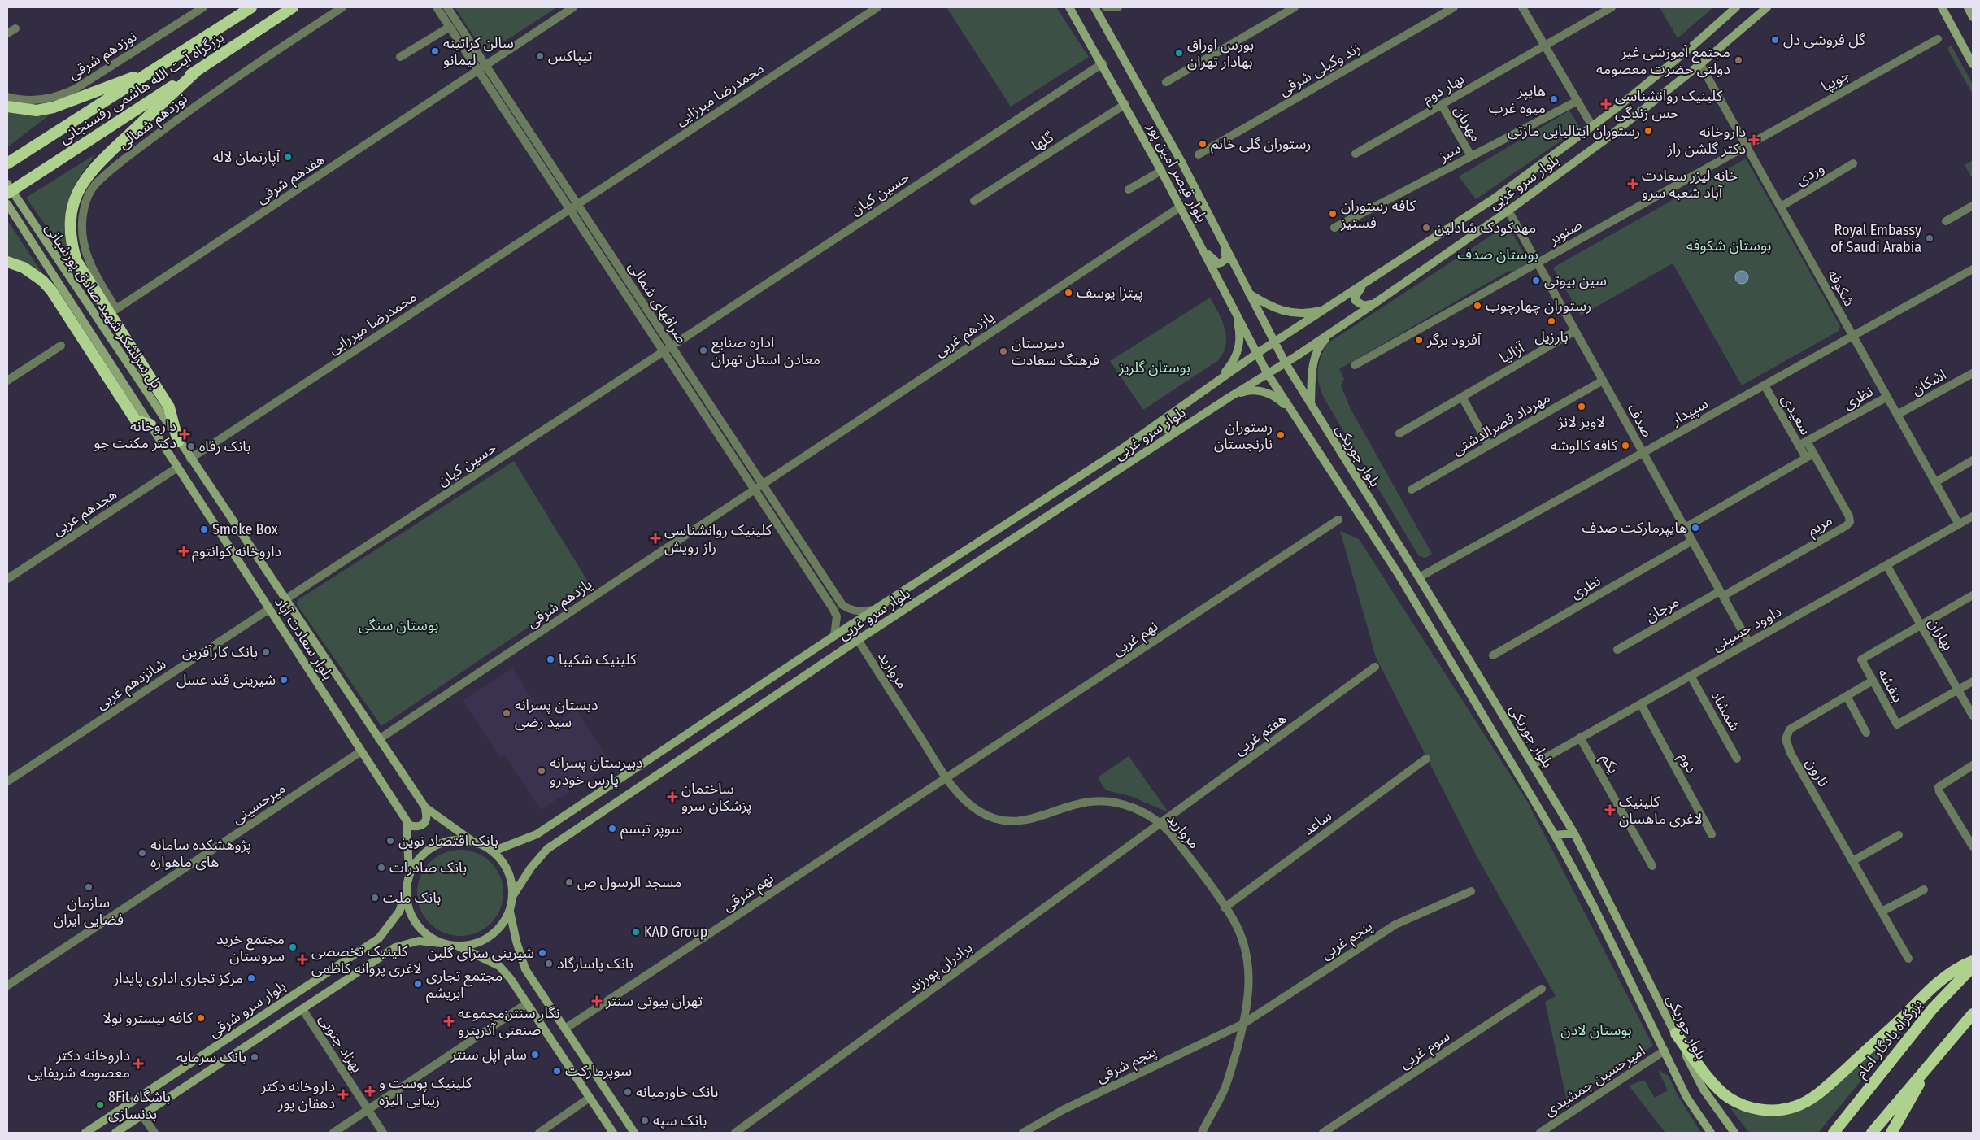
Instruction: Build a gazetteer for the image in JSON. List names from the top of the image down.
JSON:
{
  "streets": {
    "highway": ["بزرگراه آیت الله هاشمی رفسنجانی", "بزرگراه یادگار امام"],
    "main road": [
      "بلوار قیصر امین پور",
      "بلوار سرو غربی",
      "پل سرلشکر شهید صادق پورشیانی",
      "بلوار جوریکی",
      "بلوار سعادت آباد",
      "بلوار سرو شرقی"
    ],
    "street": [
      "نوزدهم شرقی",
      "زند وکیلی شرقی",
      "جویپا",
      "بهار دوم",
      "محمدرضا میرزایی",
      "نوزدهم شمالی",
      "مهربان",
      "گلها",
      "سبز",
      "وردی",
      "هفدهم شرقی",
      "حسین کیان",
      "صنوبر",
      "شکوفه",
      "صرافهای شمالی",
      "یازدهم غربی",
      "آزالیا",
      "اشکان",
      "نظری",
      "سپیدار",
      "سعیدی",
      "صدف",
      "مهرداد قصرالدشتی",
      "هجدهم غربی",
      "مریم",
      "یازدهم شرقی",
      "مرجان",
      "داوود حسینی",
      "بهاران",
      "نهم غربی",
      "مروارید",
      "شانزدهم غربی",
      "بنفشه",
      "شمشاد",
      "هفتم غربی",
      "دوم",
      "یکم",
      "نارون",
      "میرحسینی",
      "ساعد",
      "نهم شرقی",
      "پنجم غربی",
      "برادران پورزند",
      "بهزاد جنوبی",
      "سوم غربی",
      "پنجم شرقی",
      "امیرحسین جمشیدی"
    ]
  },
  "crossings": [
    ["جویپا", "صنوبر"],
    ["جویپا", "شکوفه"],
    ["بهار دوم", "مهربان"],
    ["محمدرضا میرزایی", "صرافهای شمالی"],
    ["محمدرضا میرزایی", "بلوار سعادت آباد"],
    ["نوزدهم شمالی", "هفدهم شرقی"],
    ["مهربان", "سبز"],
    ["گلها", "بلوار قیصر امین پور"],
    ["بلوار قیصر امین پور", "بلوار سرو غربی"],
    ["بلوار قیصر امین پور", "حسین کیان"],
    ["بلوار قیصر امین پور", "یازدهم غربی"],
    ["بلوار قیصر امین پور", "بلوار جوریکی"],
    ["وردی", "شکوفه"],
    ["هفدهم شرقی", "صرافهای شمالی"],
    ["بلوار سرو غربی", "شکوفه"],
    ["بلوار سرو غربی", "صرافهای شمالی"],
    ["بلوار سرو غربی", "صدف"],
    ["بلوار سرو غربی", "بلوار جوریکی"],
    ["بلوار سرو غربی", "بلوار سعادت آباد"],
    ["بلوار سرو غربی", "مروارید"],
    ["بلوار سرو غربی", "بلوار سرو شرقی"],
    ["حسین کیان", "صرافهای شمالی"],
    ["حسین کیان", "بلوار سعادت آباد"],
    ["صنوبر", "شکوفه"],
    ["صنوبر", "صدف"],
    ["شکوفه", "اشکان"],
    ["شکوفه", "نظری"],
    ["شکوفه", "سپیدار"],
    ["شکوفه", "داوود حسینی"],
    ["صرافهای شمالی", "یازدهم غربی"],
    ["صرافهای شمالی", "یازدهم شرقی"],
    ["پل سرلشکر شهید صادق پورشیانی", "بلوار سعادت آباد"],
    ["یازدهم غربی", "یازدهم شرقی"],
    ["آزالیا", "صدف"],
    ["نظری", "سعیدی"],
    ["نظری", "صدف"],
    ["نظری", "مریم"],
    ["سپیدار", "سعیدی"],
    ["سپیدار", "صدف"],
    ["سپیدار", "بلوار جوریکی"],
    ["صدف", "مهرداد قصرالدشتی"],
    ["صدف", "مریم"],
    ["صدف", "مرجان"],
    ["صدف", "داوود حسینی"],
    ["بلوار جوریکی", "داوود حسینی"],
    ["بلوار جوریکی", "امیرحسین جمشیدی"],
    ["هجدهم غربی", "بلوار سعادت آباد"],
    ["مریم", "مرجان"],
    ["یازدهم شرقی", "بلوار سعادت آباد"],
    ["داوود حسینی", "بهاران"],
    ["داوود حسینی", "شمشاد"],
    ["داوود حسینی", "دوم"],
    ["داوود حسینی", "یکم"],
    ["بهاران", "بنفشه"],
    ["بلوار سعادت آباد", "شانزدهم غربی"],
    ["بلوار سعادت آباد", "میرحسینی"],
    ["بلوار سعادت آباد", "بلوار سرو شرقی"],
    ["نهم غربی", "مروارید"],
    ["نهم غربی", "نهم شرقی"],
    ["مروارید", "هفتم غربی"],
    ["مروارید", "ساعد"],
    ["مروارید", "نهم شرقی"],
    ["مروارید", "پنجم غربی"],
    ["مروارید", "برادران پورزند"],
    ["مروارید", "پنجم شرقی"],
    ["بنفشه", "نارون"],
    ["هفتم غربی", "برادران پورزند"],
    ["پنجم غربی", "پنجم شرقی"],
    ["بلوار سرو شرقی", "بهزاد جنوبی"]
  ],
  "parks": [
    "بوستان شکوفه",
    "بوستان صدف",
    "بوستان گلریز",
    "بوستان سنگی",
    "بوستان لادن"
  ],
  "places": {
    "other": [
      "گل فروشی دل",
      "سالن کراتینه لیمانو",
      "بورس اوراق بهادار تهران",
      "تیپاکس",
      "مجتمع آموزشی غیر دولتی حضرت معصومه",
      "هایپر میوه غرب",
      "رستوران ایتالیایی مازتی",
      "رستوران گلی خانم",
      "آپارتمان لاله",
      "کافه رستوران فستیز",
      "مهدکودک شادلین",
      "Royal Embassy of Saudi Arabia",
      "سین بیوتی",
      "پیتزا یوسف",
      "رستوران چهارچوب",
      "بارزیل",
      "آفرود برگر",
      "اداره صنایع معادن استان تهران",
      "دبیرستان فرهنگ سعادت",
      "لاويز لانژ",
      "رستوران نارنجستان",
      "کافه کالوشه",
      "بانک رفاه",
      "هایپرمارکت صدف",
      "Smoke Box",
      "بانک کارآفرین",
      "کلینیک شکیبا",
      "شیرینی قند عسل",
      "دبستان پسرانه سید رضی",
      "دبیرستان پسرانه پارس خودرو",
      "سوپر تبسم",
      "بانک اقتصاد نوین",
      "پژوهشکده سامانه های ماهواره",
      "بانک صادرات",
      "مسجد الرسول ص",
      "سازمان فضایی ایران",
      "بانک ملت",
      "KAD Group",
      "مجتمع خرید سروستان",
      "شیرینی سرای گلبن",
      "بانک پاسارگاد",
      "مرکز تجاری اداری پایدار",
      "مجتمع تجاری ابریشم",
      "کافه بیسترو نولا",
      "سام اپل سنتر",
      "بانک سرمایه",
      "سوپرمارکت",
      "بانک خاورمیانه",
      "8Fit باشگاه بدنسازی",
      "بانک سپه"
    ],
    "health": [
      "کلینیک روانشناسی حس زندگی",
      "داروخانه دکتر گلشن راز",
      "خانه لیزر سعادت آباد شعبه سرو",
      "داروخانه دکتر مکنت جو",
      "کلینیک روانشناسی راز رویش",
      "داروخانه کوانتوم",
      "ساختمان پزشکان سرو",
      "کلینیک لاغری ماهسان",
      "کلینیک تخصصی لاغری پروانه کاظمی",
      "تهران بیوتی سنتر",
      "نگار سنتر;مجموعه صنعتی آذرپترو",
      "داروخانه دکتر معصومه شریفایی",
      "کلینیک پوست و زیبایی الیزه",
      "داروخانه دکتر دهقان پور"
    ]
  }
}
